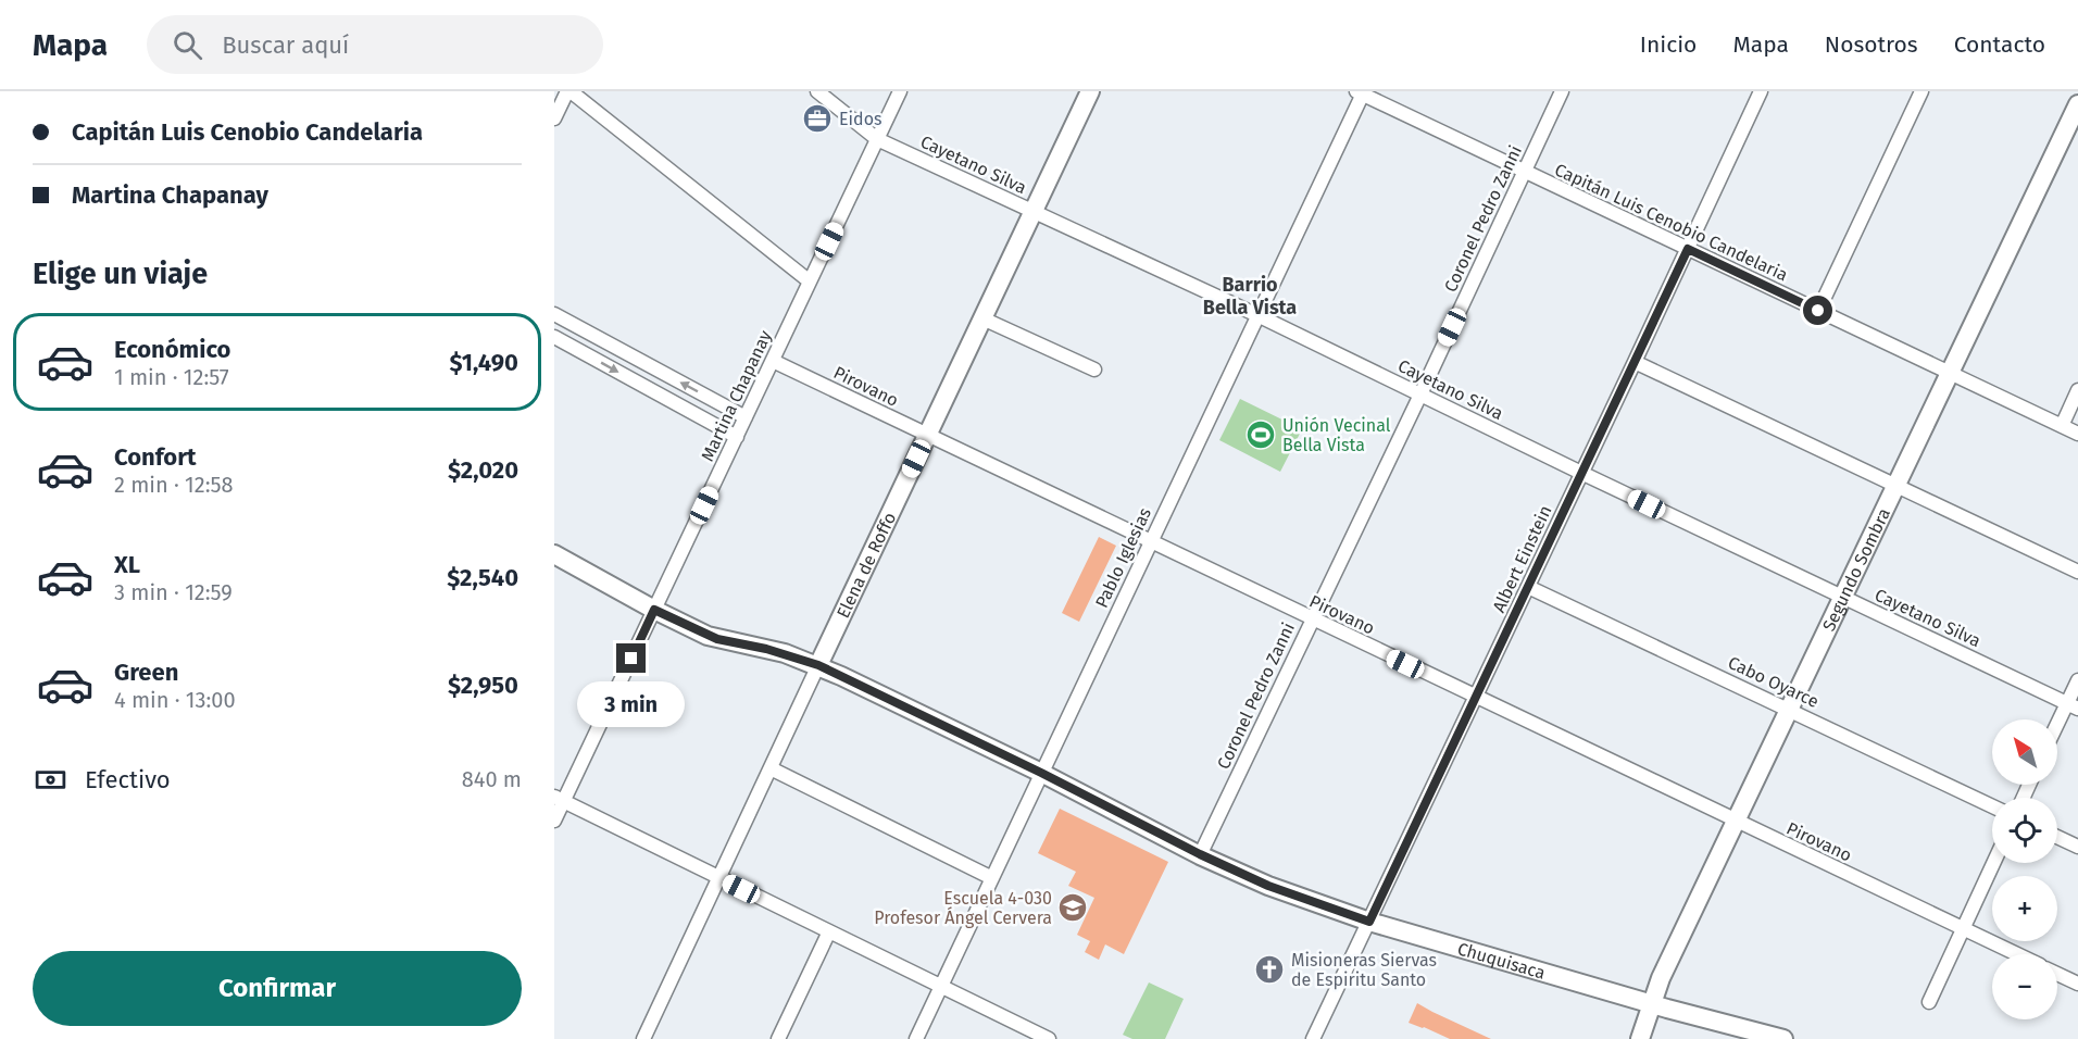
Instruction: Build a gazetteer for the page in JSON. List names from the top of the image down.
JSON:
{
  "streets": {
    "street": [
      "Cayetano Silva",
      "Coronel Pedro Zanni",
      "Capitán Luis Cenobio Candelaria",
      "Pirovano",
      "Martina Chapanay",
      "Pablo Iglesias",
      "Albert Einstein",
      "Elena de Roffo",
      "Segundo Sombra",
      "Cabo Oyarce",
      "Chuquisaca"
    ]
  },
  "crossings": [
    ["Cayetano Silva", "Coronel Pedro Zanni"],
    ["Cayetano Silva", "Martina Chapanay"],
    ["Cayetano Silva", "Pablo Iglesias"],
    ["Cayetano Silva", "Albert Einstein"],
    ["Cayetano Silva", "Elena de Roffo"],
    ["Cayetano Silva", "Segundo Sombra"],
    ["Coronel Pedro Zanni", "Capitán Luis Cenobio Candelaria"],
    ["Coronel Pedro Zanni", "Pirovano"],
    ["Coronel Pedro Zanni", "Chuquisaca"],
    ["Capitán Luis Cenobio Candelaria", "Pablo Iglesias"],
    ["Capitán Luis Cenobio Candelaria", "Albert Einstein"],
    ["Capitán Luis Cenobio Candelaria", "Segundo Sombra"],
    ["Pirovano", "Martina Chapanay"],
    ["Pirovano", "Pablo Iglesias"],
    ["Pirovano", "Albert Einstein"],
    ["Pirovano", "Elena de Roffo"],
    ["Pirovano", "Segundo Sombra"],
    ["Martina Chapanay", "Chuquisaca"],
    ["Pablo Iglesias", "Chuquisaca"],
    ["Albert Einstein", "Cabo Oyarce"],
    ["Albert Einstein", "Chuquisaca"],
    ["Elena de Roffo", "Chuquisaca"],
    ["Segundo Sombra", "Cabo Oyarce"],
    ["Segundo Sombra", "Chuquisaca"]
  ],
  "districts": ["Barrio Bella Vista"],
  "places": {
    "office": ["Eidos"],
    "sports": ["Unión Vecinal Bella Vista"],
    "school or university": ["Escuela 4-030 Profesor Ángel Cervera"],
    "church": ["Misioneras Siervas de Espiritu Santo"]
  },
  "north": "top left",
  "page": {
    "header": "Mapa",
    "search": "Buscar aquí",
    "nav": [
      "Inicio",
      "Mapa",
      "Nosotros",
      "Contacto"
    ],
    "banner": ["Capitán Luis Cenobio Candelaria", "Martina Chapanay"],
    "heading": "Elige un viaje",
    "list": [
      {
        "name": "Económico",
        "note": "1 min · 12:57",
        "value": "$1,490"
      },
      {
        "name": "Confort",
        "note": "2 min · 12:58",
        "value": "$2,020"
      },
      {
        "name": "XL",
        "note": "3 min · 12:59",
        "value": "$2,540"
      },
      {
        "name": "Green",
        "note": "4 min · 13:00",
        "value": "$2,950"
      }
    ],
    "bubble": "3 min",
    "map_buttons": ["+", "−"],
    "pay": ["Efectivo", "840 m"],
    "buttons": "Confirmar"
  }
}
